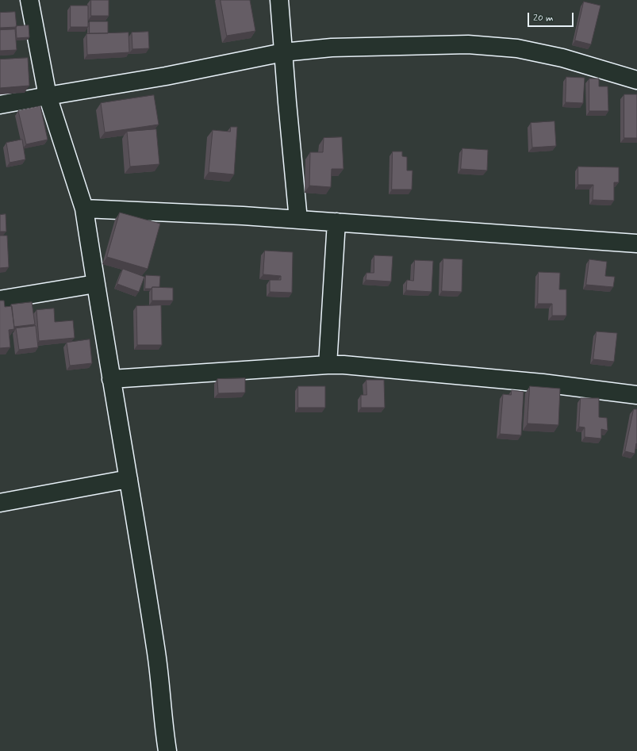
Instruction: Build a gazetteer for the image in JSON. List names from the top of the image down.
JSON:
{
  "scale_bar": "20 m"
}
